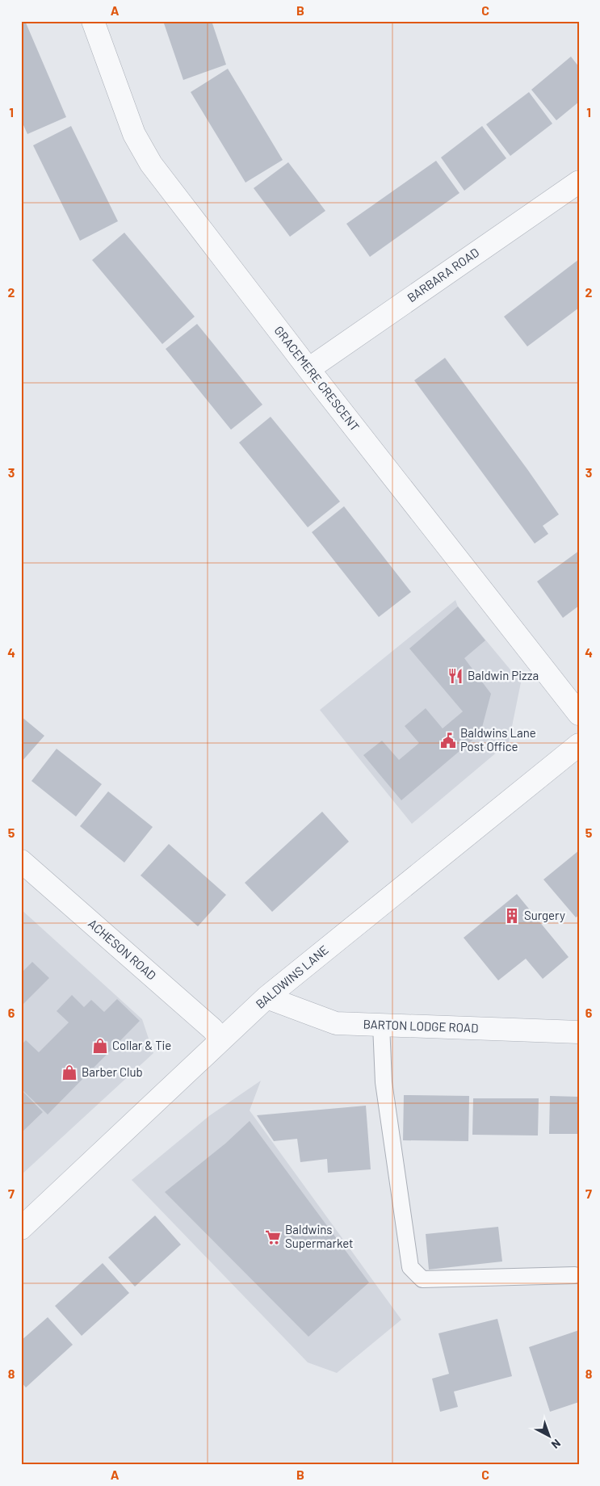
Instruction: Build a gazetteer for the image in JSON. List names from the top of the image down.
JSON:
{
  "streets": {
    "street": [
      "BARBARA ROAD",
      "GRACEMERE CRESCENT",
      "ACHESON ROAD",
      "BALDWINS LANE",
      "BARTON LODGE ROAD"
    ]
  },
  "crossings": [
    ["BARBARA ROAD", "GRACEMERE CRESCENT"],
    ["ACHESON ROAD", "BALDWINS LANE"],
    ["BALDWINS LANE", "BARTON LODGE ROAD"]
  ],
  "places": {
    "restaurant": ["Baldwin Pizza"],
    "public building": ["Baldwins Lane Post Office"],
    "building": ["Surgery"],
    "shop": ["Collar & Tie", "Barber Club"],
    "supermarket": ["Baldwins Supermarket"]
  },
  "north": "bottom right",
  "grid": {
    "columns": ["A", "B", "C"],
    "rows": [
      "1",
      "2",
      "3",
      "4",
      "5",
      "6",
      "7",
      "8"
    ]
  }
}
